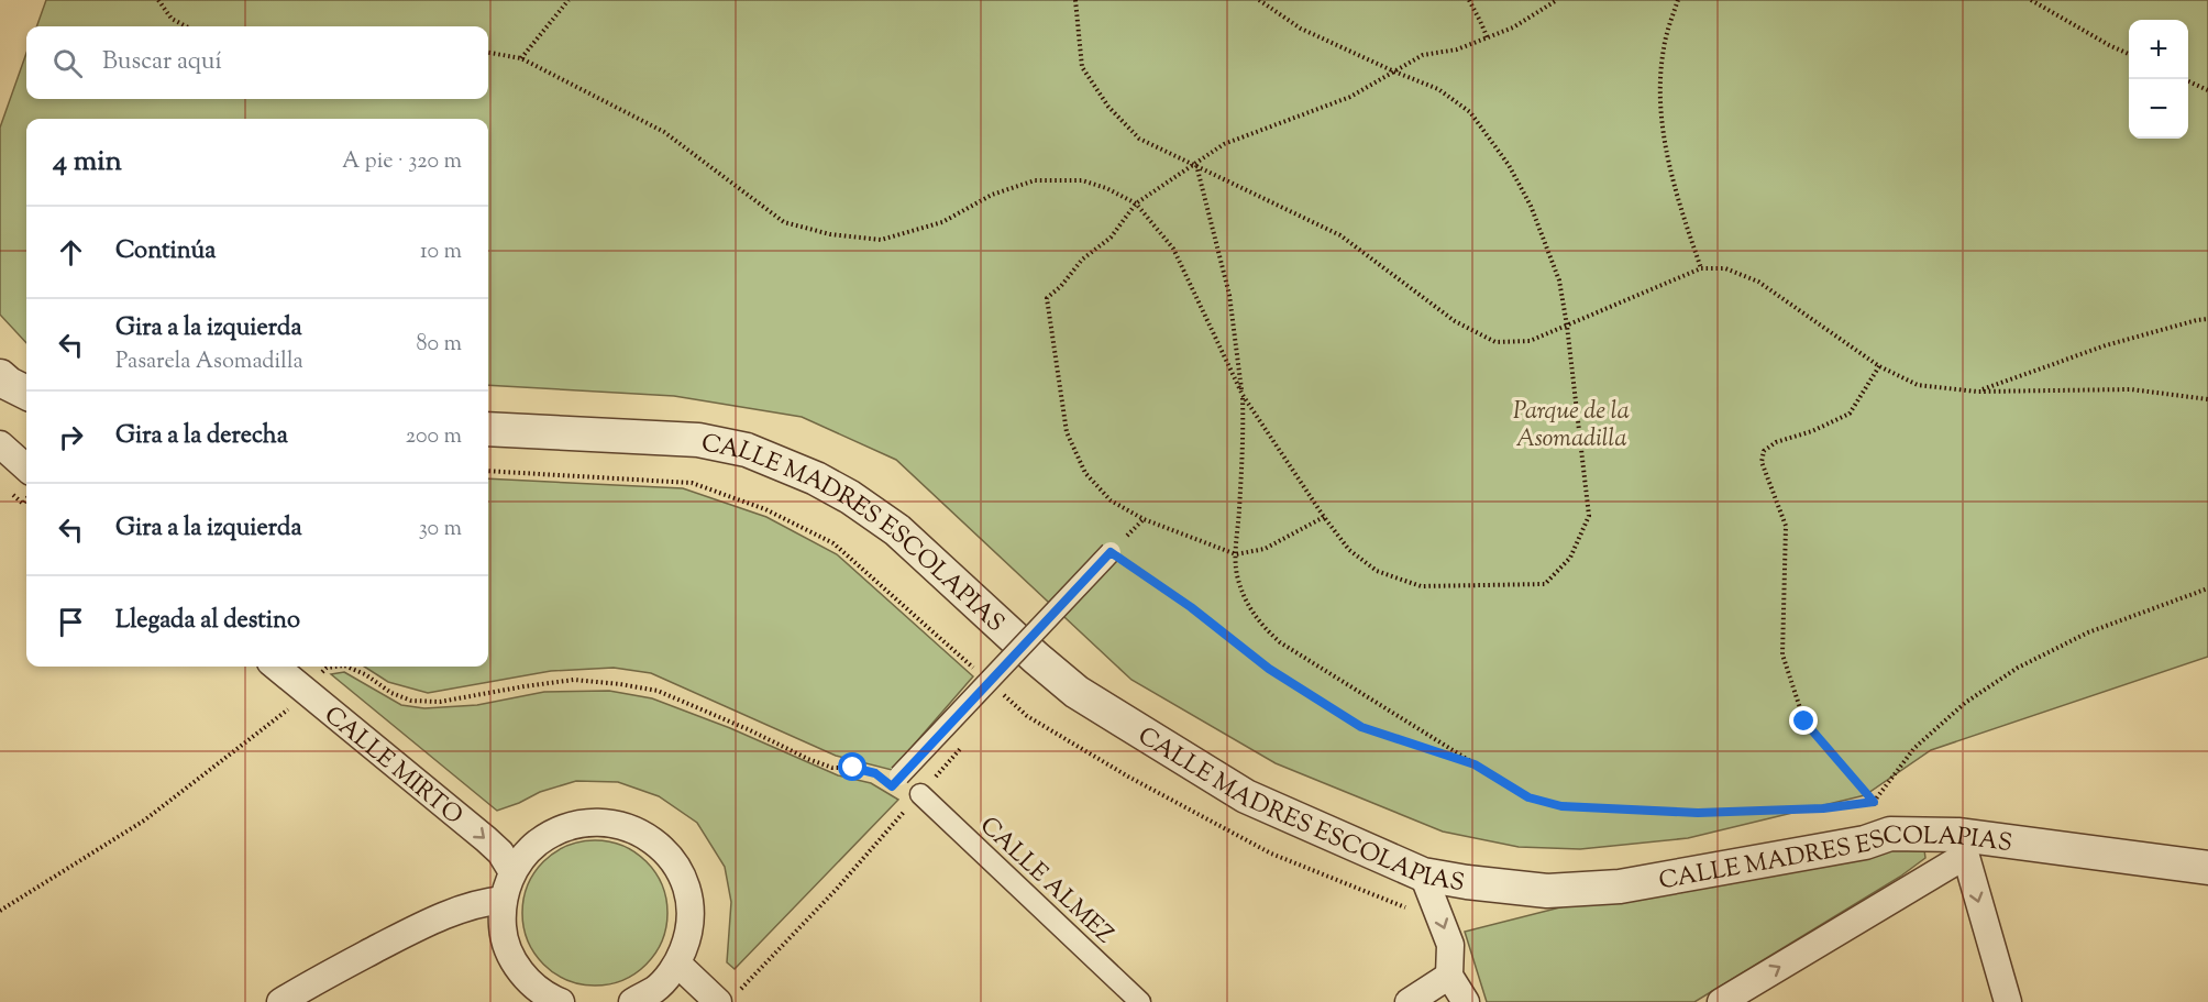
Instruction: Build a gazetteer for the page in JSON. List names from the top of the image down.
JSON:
{
  "streets": {
    "street": ["CALLE MADRES ESCOLAPIAS", "CALLE MIRTO", "CALLE ALMEZ"]
  },
  "one_way": ["CALLE MIRTO"],
  "parks": ["Parque de la Asomadilla"],
  "page": {
    "map_buttons": ["+", "−"],
    "search": "Buscar aquí",
    "heading": ["4 min", "A pie · 320 m"],
    "list": [
      ["Continúa", "10 m"],
      ["Gira a la izquierda", "Pasarela Asomadilla", "80 m"],
      ["Gira a la derecha", "200 m"],
      ["Gira a la izquierda", "30 m"],
      "Llegada al destino"
    ]
  }
}
